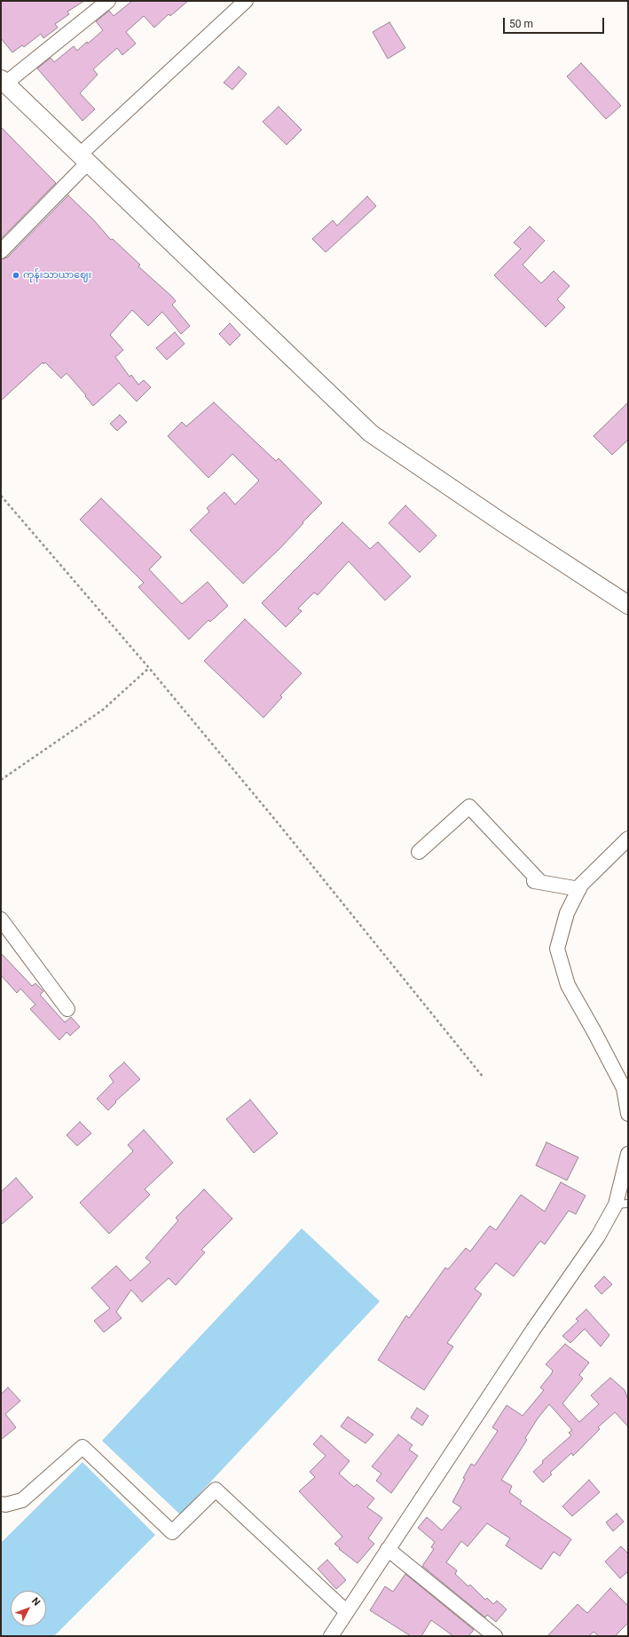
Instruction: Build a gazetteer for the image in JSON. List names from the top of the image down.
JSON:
{
  "places": ["ကုန်းသာယာဈေး"],
  "scale_bar": "50 m",
  "north": "top right"
}
